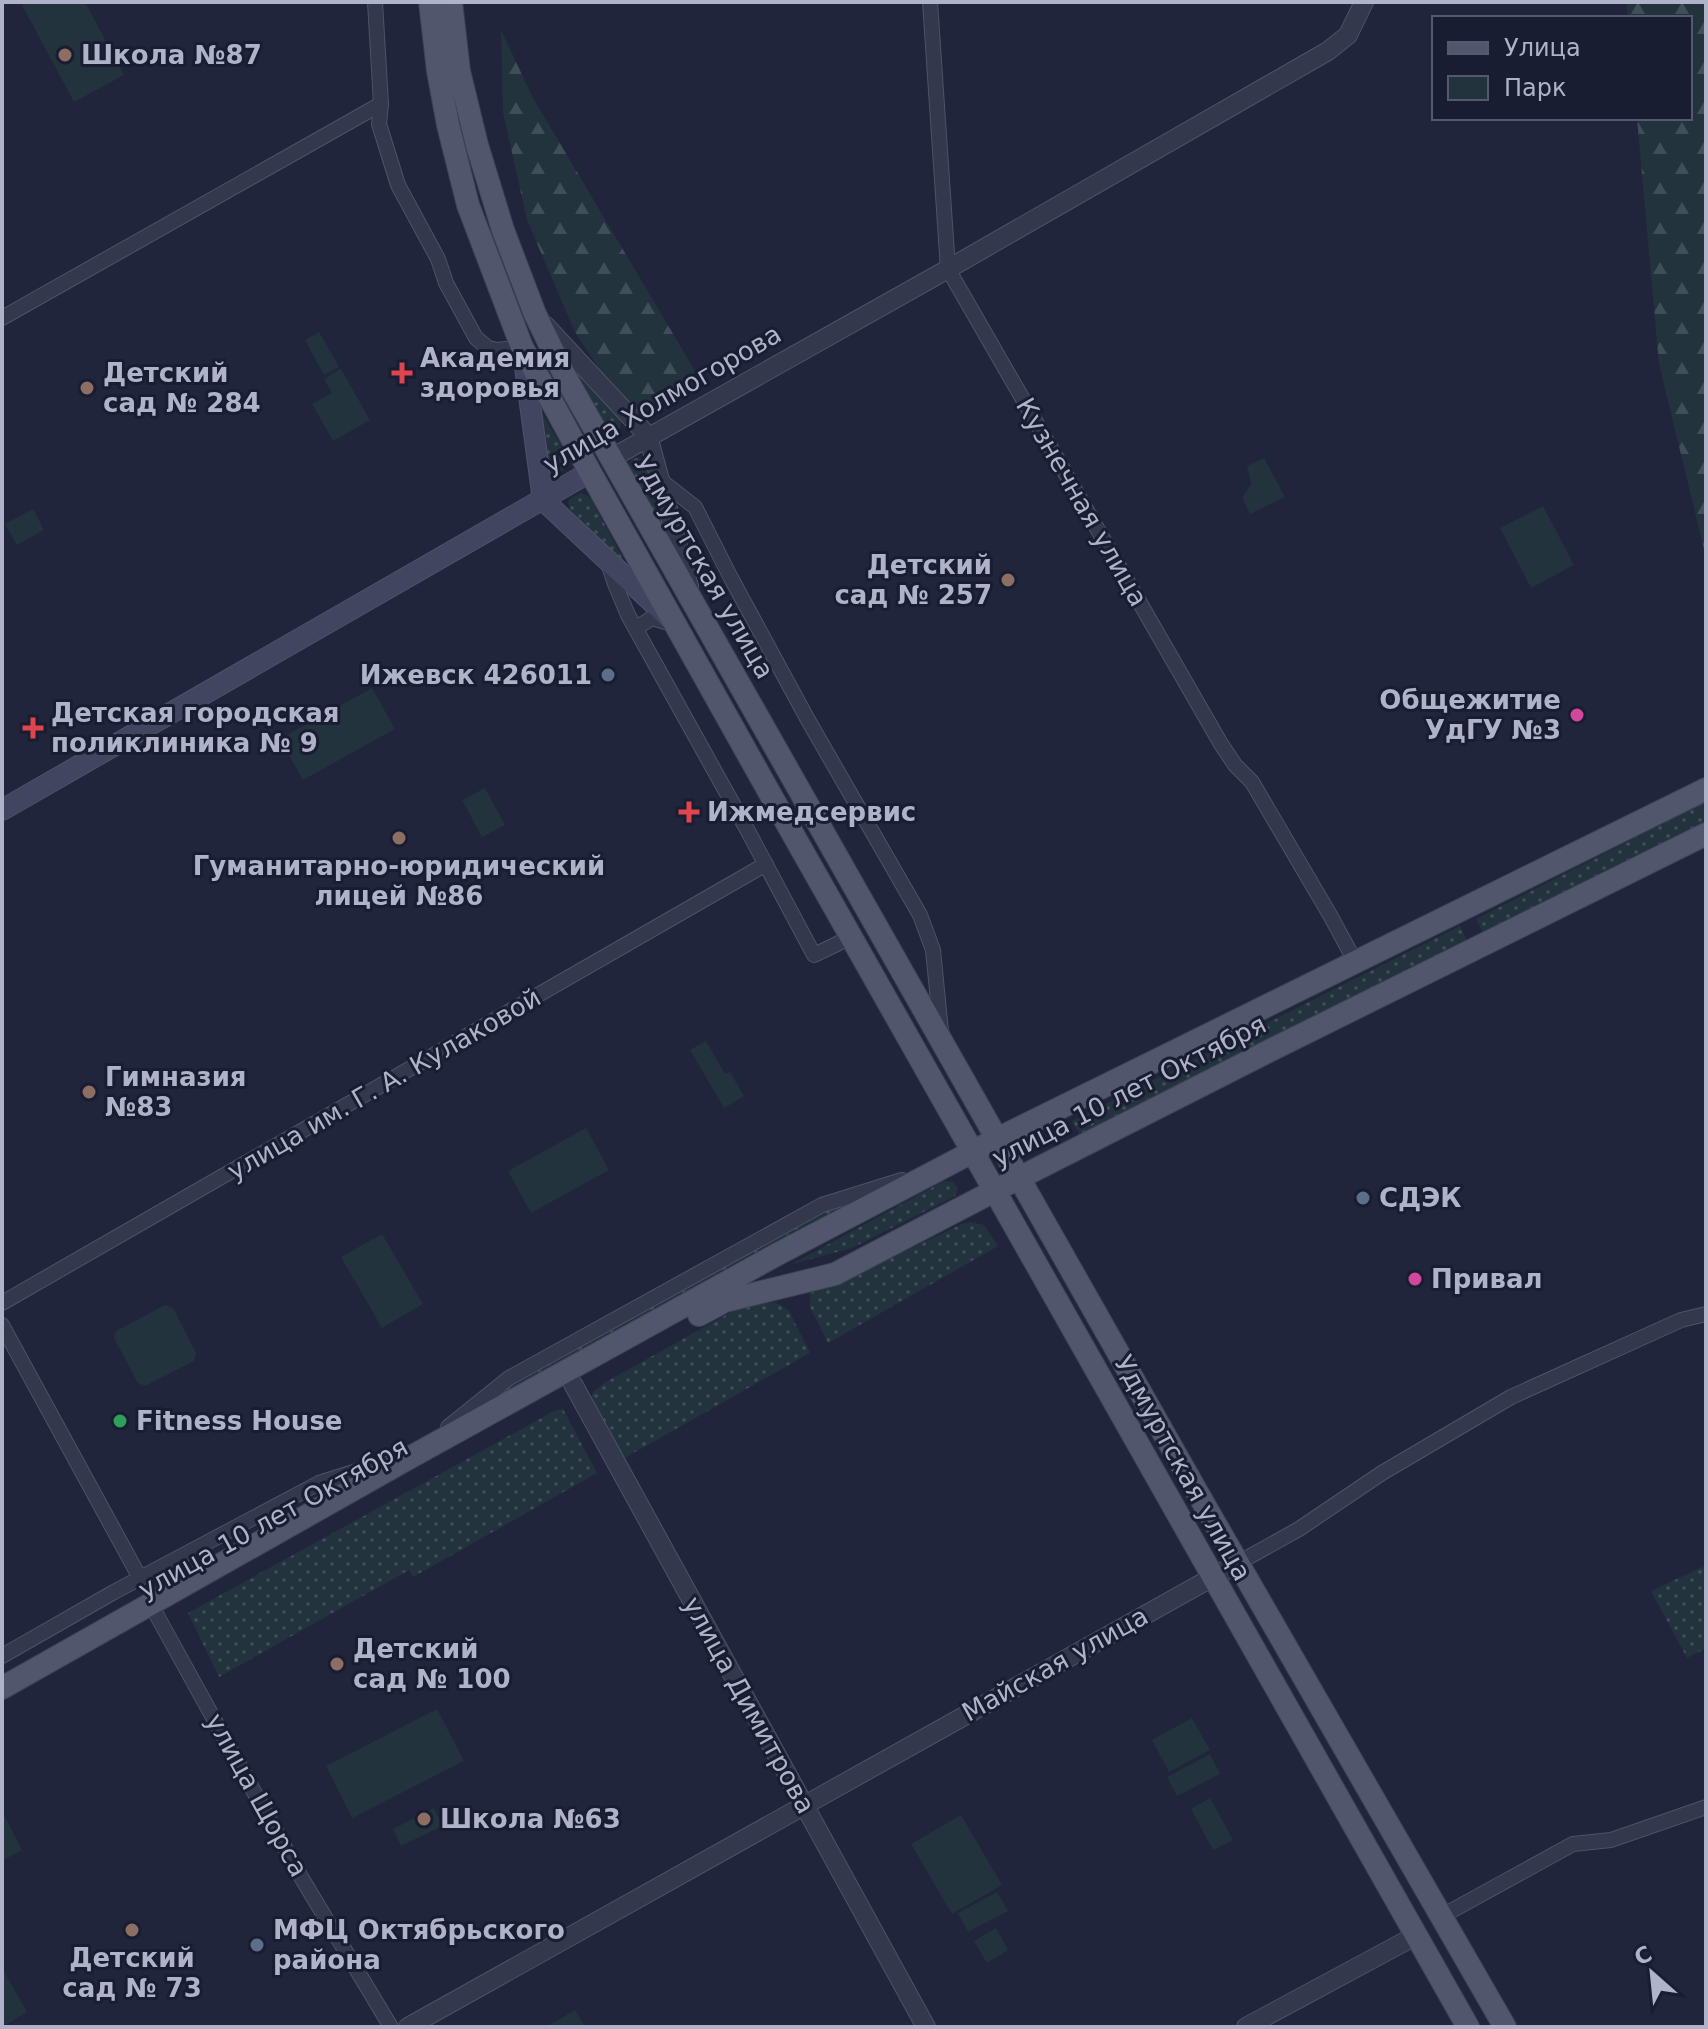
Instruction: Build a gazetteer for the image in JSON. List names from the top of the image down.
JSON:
{
  "streets": {
    "main road": ["улица Холмогорова", "Удмуртская улица", "улица 10 лет Октября"],
    "street": [
      "Кузнечная улица",
      "улица им. Г. А. Кулаковой",
      "Майская улица",
      "улица Димитрова",
      "улица Щорса"
    ]
  },
  "crossings": [
    ["улица Холмогорова", "Кузнечная улица"],
    ["улица Холмогорова", "Удмуртская улица"],
    ["Кузнечная улица", "улица 10 лет Октября"],
    ["Удмуртская улица", "улица 10 лет Октября"],
    ["Удмуртская улица", "Майская улица"],
    ["улица 10 лет Октября", "улица Димитрова"],
    ["улица 10 лет Октября", "улица Щорса"],
    ["Майская улица", "улица Димитрова"]
  ],
  "places": {
    "other": [
      "Школа №87",
      "Детский сад № 284",
      "Детский сад № 257",
      "Ижевск 426011",
      "Общежитие УдГУ №3",
      "Гуманитарно-юридический лицей №86",
      "Гимназия №83",
      "СДЭК",
      "Привал",
      "Fitness House",
      "Детский сад № 100",
      "Школа №63",
      "Детский сад № 73",
      "МФЦ Октябрьского района"
    ],
    "health": ["Академия здоровья", "Детская городская поликлиника № 9", "Ижмедсервис"]
  },
  "legend": ["Улица", "Парк"],
  "north": "top left"
}
